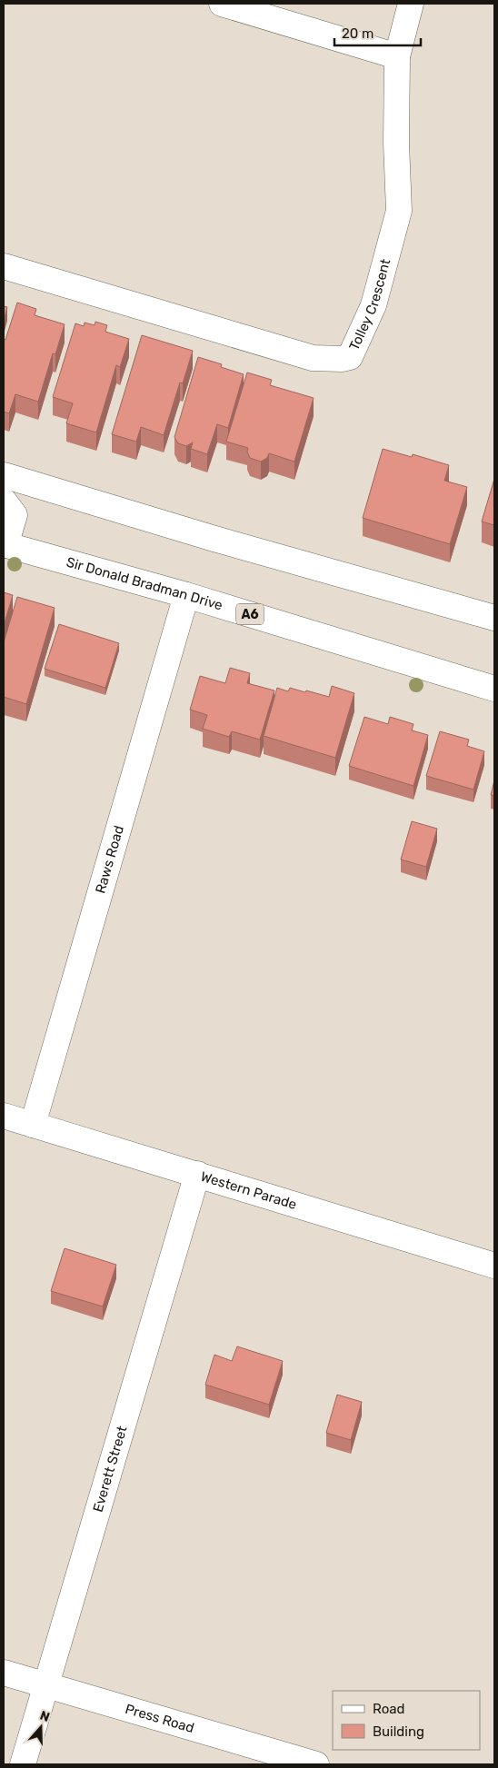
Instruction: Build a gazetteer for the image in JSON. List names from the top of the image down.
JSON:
{
  "streets": {
    "street": [
      "Tolley Crescent",
      "Sir Donald Bradman Drive",
      "A6",
      "Raws Road",
      "Western Parade",
      "Everett Street",
      "Press Road"
    ]
  },
  "crossings": [
    ["Sir Donald Bradman Drive", "Raws Road"],
    ["Raws Road", "Western Parade"],
    ["Western Parade", "Everett Street"],
    ["Everett Street", "Press Road"]
  ],
  "legend": ["Road", "Building"],
  "scale_bar": "20 m",
  "north": "top"
}
